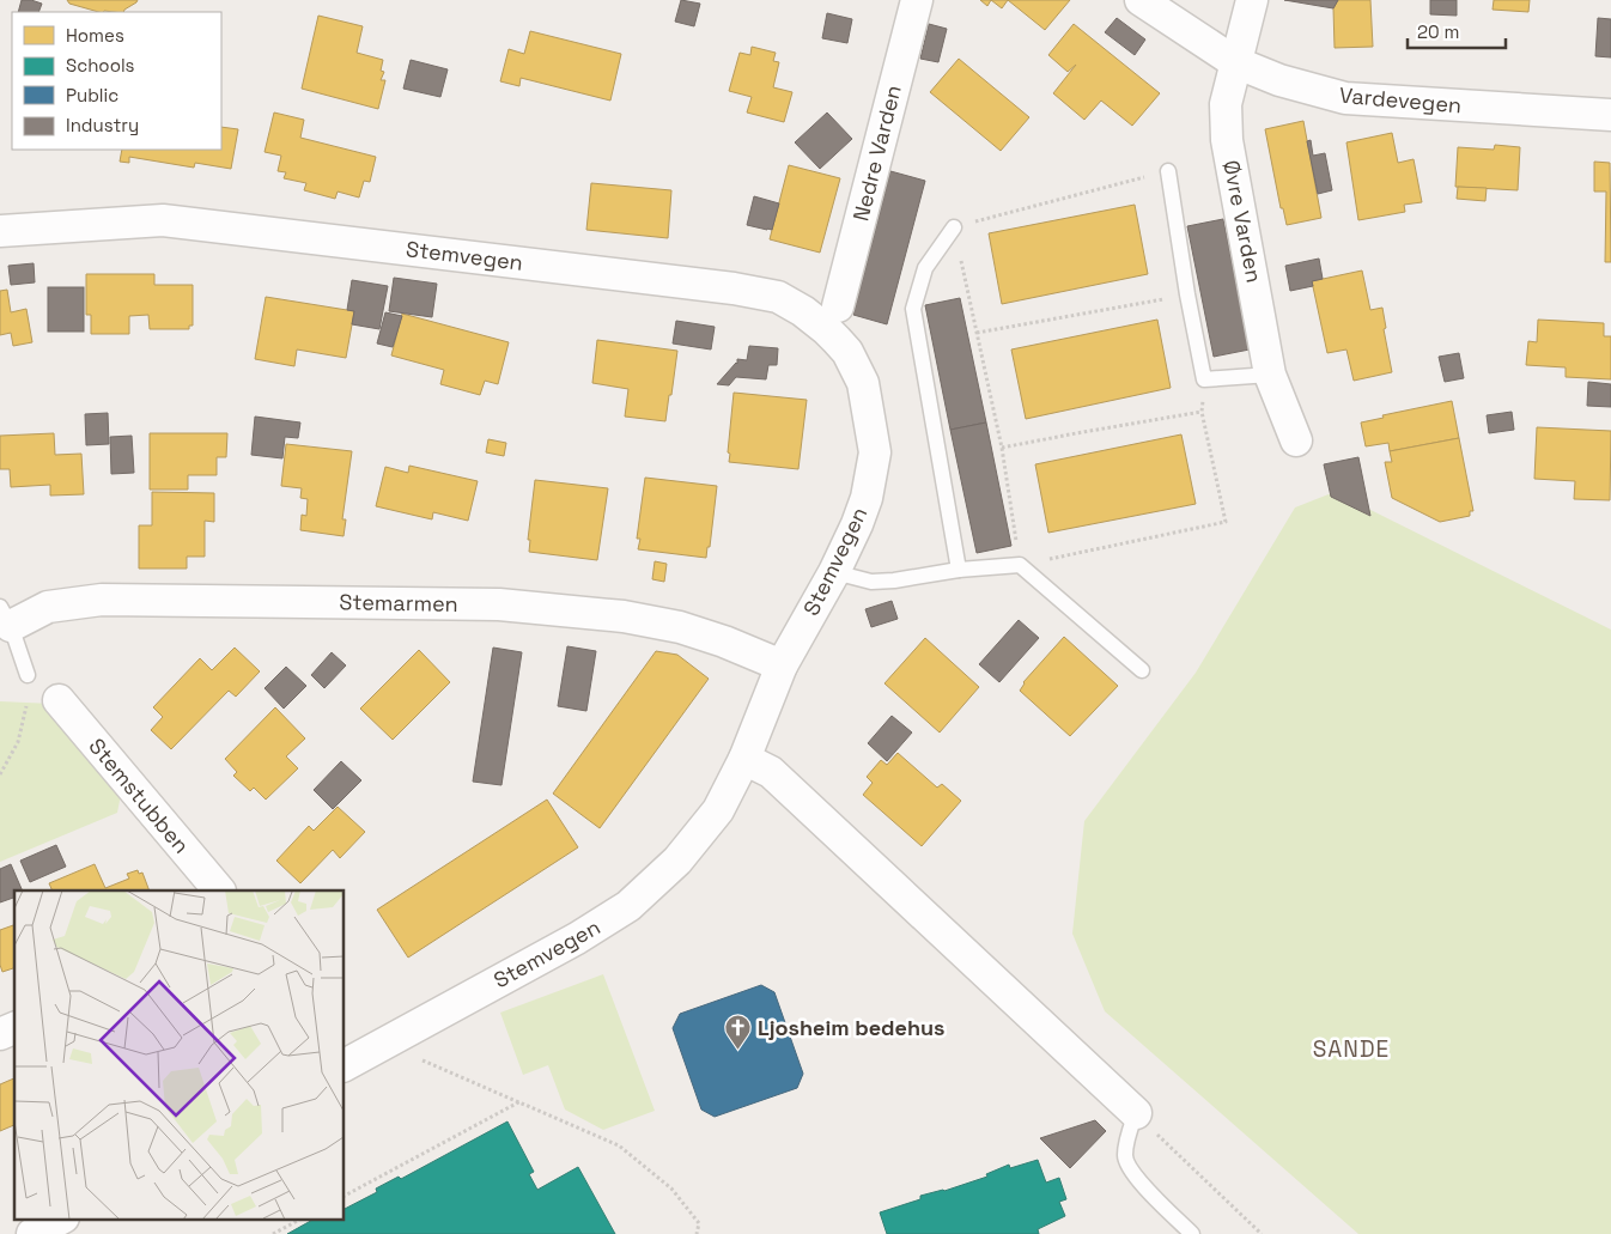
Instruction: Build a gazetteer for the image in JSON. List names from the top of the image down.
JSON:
{
  "streets": {
    "street": [
      "Vardevegen",
      "Nedre Varden",
      "Øvre Varden",
      "Stemvegen",
      "Stemarmen",
      "Stemstubben"
    ]
  },
  "crossings": [
    ["Vardevegen", "Øvre Varden"],
    ["Stemvegen", "Stemarmen"]
  ],
  "districts": ["SANDE"],
  "places": {
    "church": ["Ljosheim bedehus"]
  },
  "legend": [
    "Homes",
    "Schools",
    "Public",
    "Industry"
  ],
  "scale_bar": "20 m"
}
